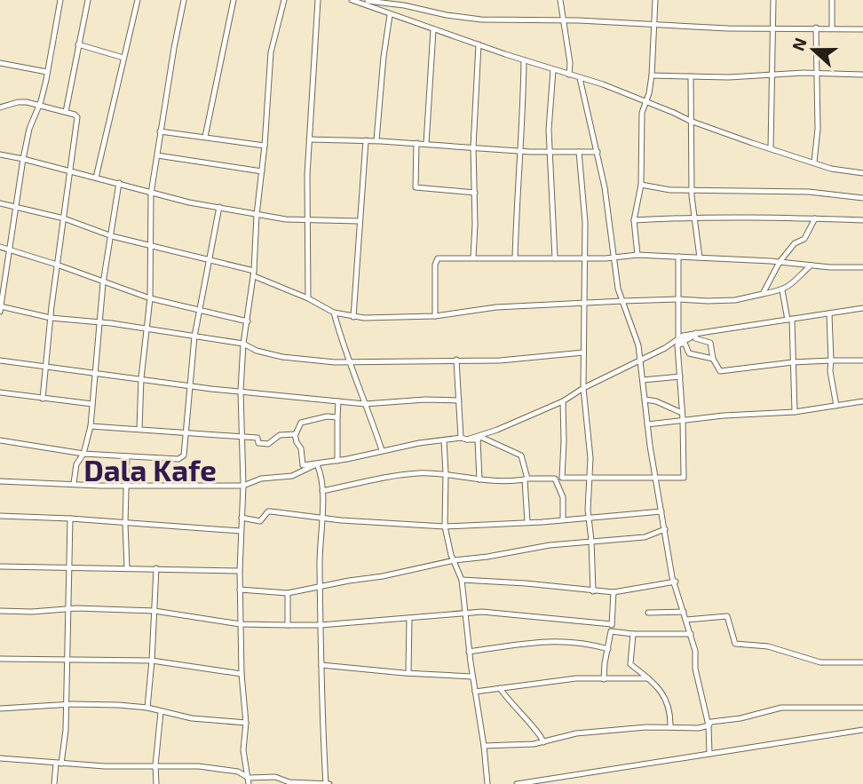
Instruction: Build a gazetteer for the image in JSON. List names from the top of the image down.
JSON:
{
  "districts": ["Dala Kafe"],
  "north": "left"
}
